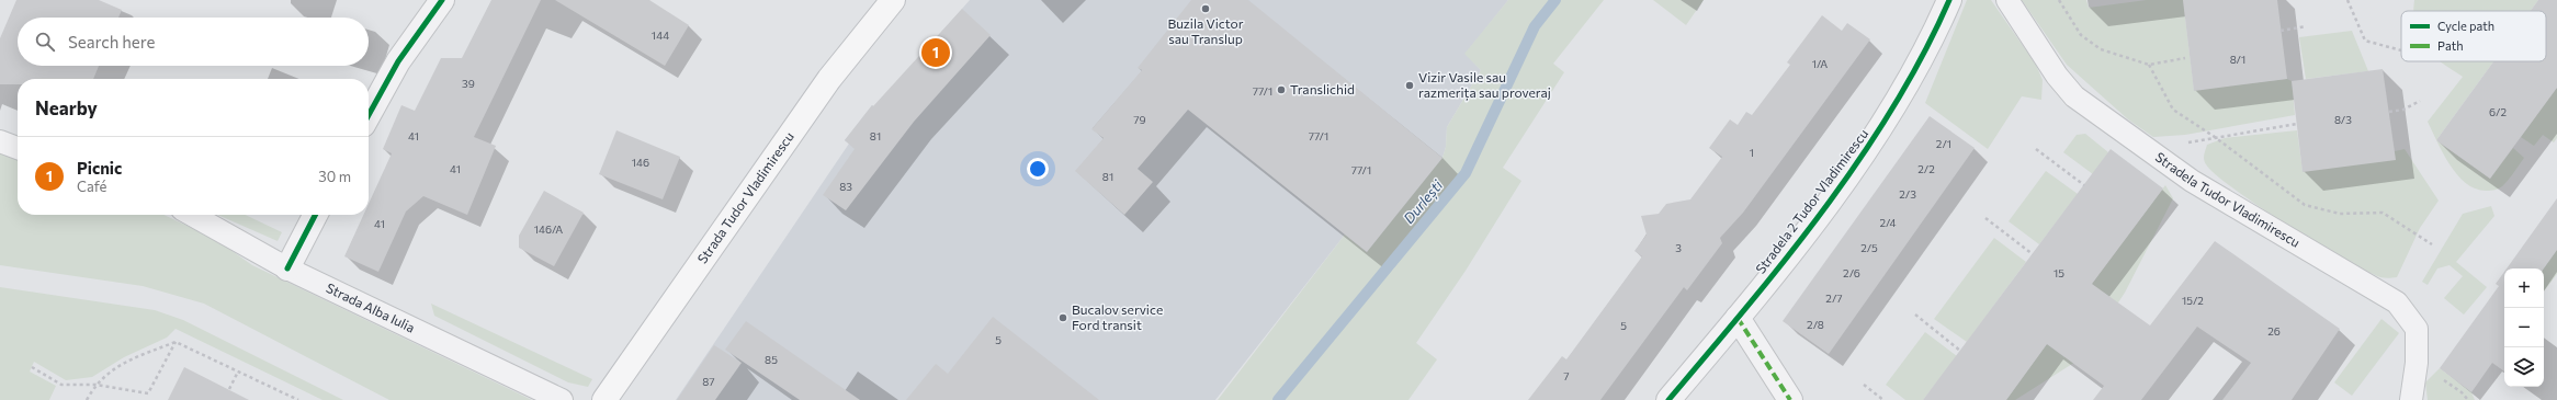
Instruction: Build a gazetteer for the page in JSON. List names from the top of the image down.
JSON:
{
  "streets": {
    "main road": ["Strada Tudor Vladimirescu"],
    "street": ["Stradela 2 Tudor Vladimirescu"],
    "lane": ["Stradela Tudor Vladimirescu", "Strada Alba Iulia"]
  },
  "water": ["Durlești"],
  "places": [
    "Buzila Victor sau Translup",
    "Vizir Vasile sau razmerița sau proveraj",
    "Translichid",
    "Bucalov service Ford transit"
  ],
  "house_numbers": [
    "144",
    "8/1",
    "1/A",
    "39",
    "77/1",
    "6/2",
    "79",
    "8/3",
    "41",
    "81",
    "77/1",
    "2/1",
    "1",
    "146",
    "41",
    "2/2",
    "77/1",
    "81",
    "83",
    "2/3",
    "2/4",
    "41",
    "146/A",
    "3",
    "2/5",
    "2/6",
    "15",
    "2/7",
    "15/2",
    "2/8",
    "5",
    "26",
    "5",
    "85",
    "7",
    "87"
  ],
  "legend": ["Cycle path", "Path"],
  "page": {
    "search": "Search here",
    "pins": "1",
    "heading": "Nearby",
    "list": [
      {
        "mark": "1",
        "name": "Picnic",
        "note": "Café",
        "value": "30 m"
      }
    ],
    "map_buttons": ["+", "−"]
  }
}
